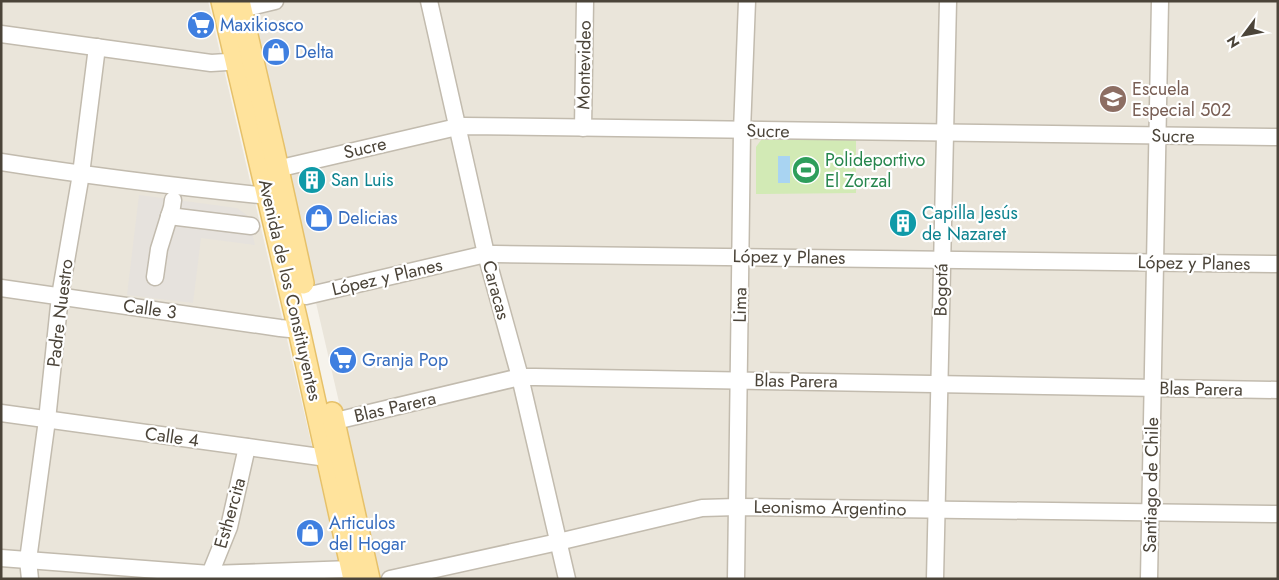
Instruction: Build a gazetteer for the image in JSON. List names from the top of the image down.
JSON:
{
  "streets": {
    "main road": ["Avenida de los Constituyentes"],
    "street": [
      "Montevideo",
      "Sucre",
      "López y Planes",
      "Caracas",
      "Bogotá",
      "Lima",
      "Calle 3",
      "Padre Nuestro",
      "Blas Parera",
      "Calle 4",
      "Santiago de Chile",
      "Leonismo Argentino",
      "Esthercita"
    ]
  },
  "crossings": [
    ["Montevideo", "Sucre"],
    ["Sucre", "Avenida de los Constituyentes"],
    ["Sucre", "Caracas"],
    ["Sucre", "Bogotá"],
    ["Sucre", "Lima"],
    ["Sucre", "Santiago de Chile"],
    ["López y Planes", "Avenida de los Constituyentes"],
    ["López y Planes", "Caracas"],
    ["López y Planes", "Bogotá"],
    ["López y Planes", "Lima"],
    ["López y Planes", "Santiago de Chile"],
    ["Avenida de los Constituyentes", "Calle 3"],
    ["Avenida de los Constituyentes", "Blas Parera"],
    ["Avenida de los Constituyentes", "Calle 4"],
    ["Caracas", "Blas Parera"],
    ["Caracas", "Leonismo Argentino"],
    ["Bogotá", "Blas Parera"],
    ["Bogotá", "Leonismo Argentino"],
    ["Lima", "Blas Parera"],
    ["Lima", "Leonismo Argentino"],
    ["Calle 3", "Padre Nuestro"],
    ["Padre Nuestro", "Calle 4"],
    ["Blas Parera", "Santiago de Chile"],
    ["Calle 4", "Esthercita"],
    ["Santiago de Chile", "Leonismo Argentino"]
  ],
  "places": {
    "supermarket": ["Maxikiosco", "Granja Pop"],
    "shop": ["Delta", "Delicias", "Articulos del Hogar"],
    "school or university": ["Escuela Especial 502"],
    "sports": ["Polideportivo El Zorzal"],
    "building": ["San Luis", "Capilla Jesús de Nazaret"]
  },
  "north": "bottom left"
}
